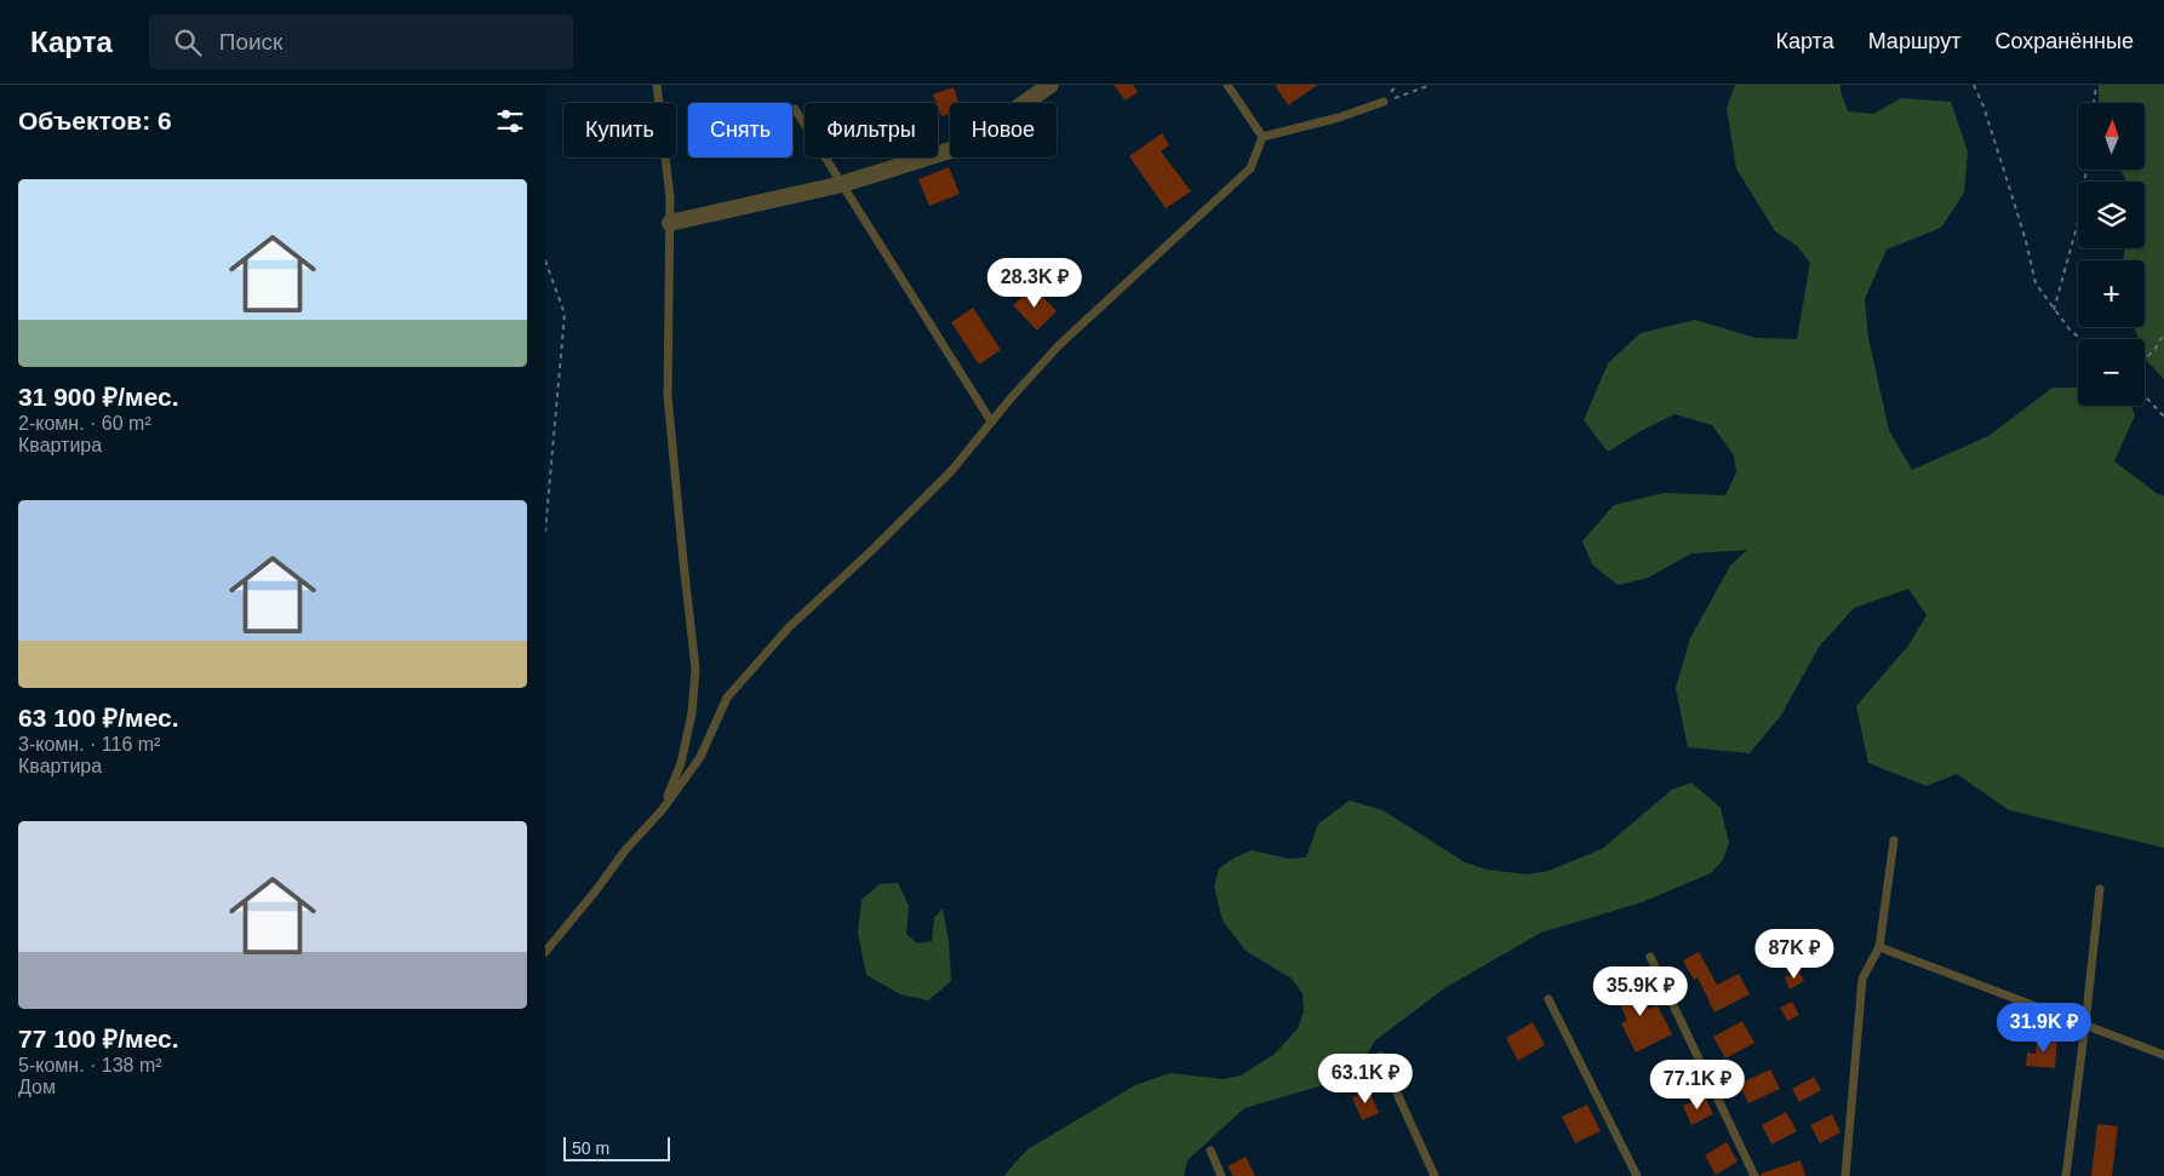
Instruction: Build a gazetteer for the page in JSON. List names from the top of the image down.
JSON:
{
  "scale_bar": "50 m",
  "north": "top",
  "page": {
    "header": "Карта",
    "search": "Поиск",
    "nav": ["Карта", "Маршрут", "Сохранённые"],
    "heading": "Объектов: 6",
    "map_buttons": ["+", "−"],
    "chip": [
      "Купить",
      "Снять",
      "Фильтры",
      "Новое"
    ],
    "list": [
      {
        "name": "31 900 ₽/мес.",
        "note": "2-комн. · 60 m² · Квартира"
      },
      {
        "name": "63 100 ₽/мес.",
        "note": "3-комн. · 116 m² · Квартира"
      },
      {
        "name": "77 100 ₽/мес.",
        "note": "5-комн. · 138 m² · Дом"
      }
    ],
    "price": [
      "28.3K ₽",
      "87K ₽",
      "35.9K ₽",
      "31.9K ₽",
      "63.1K ₽",
      "77.1K ₽"
    ],
    "scale": "50 m"
  }
}
